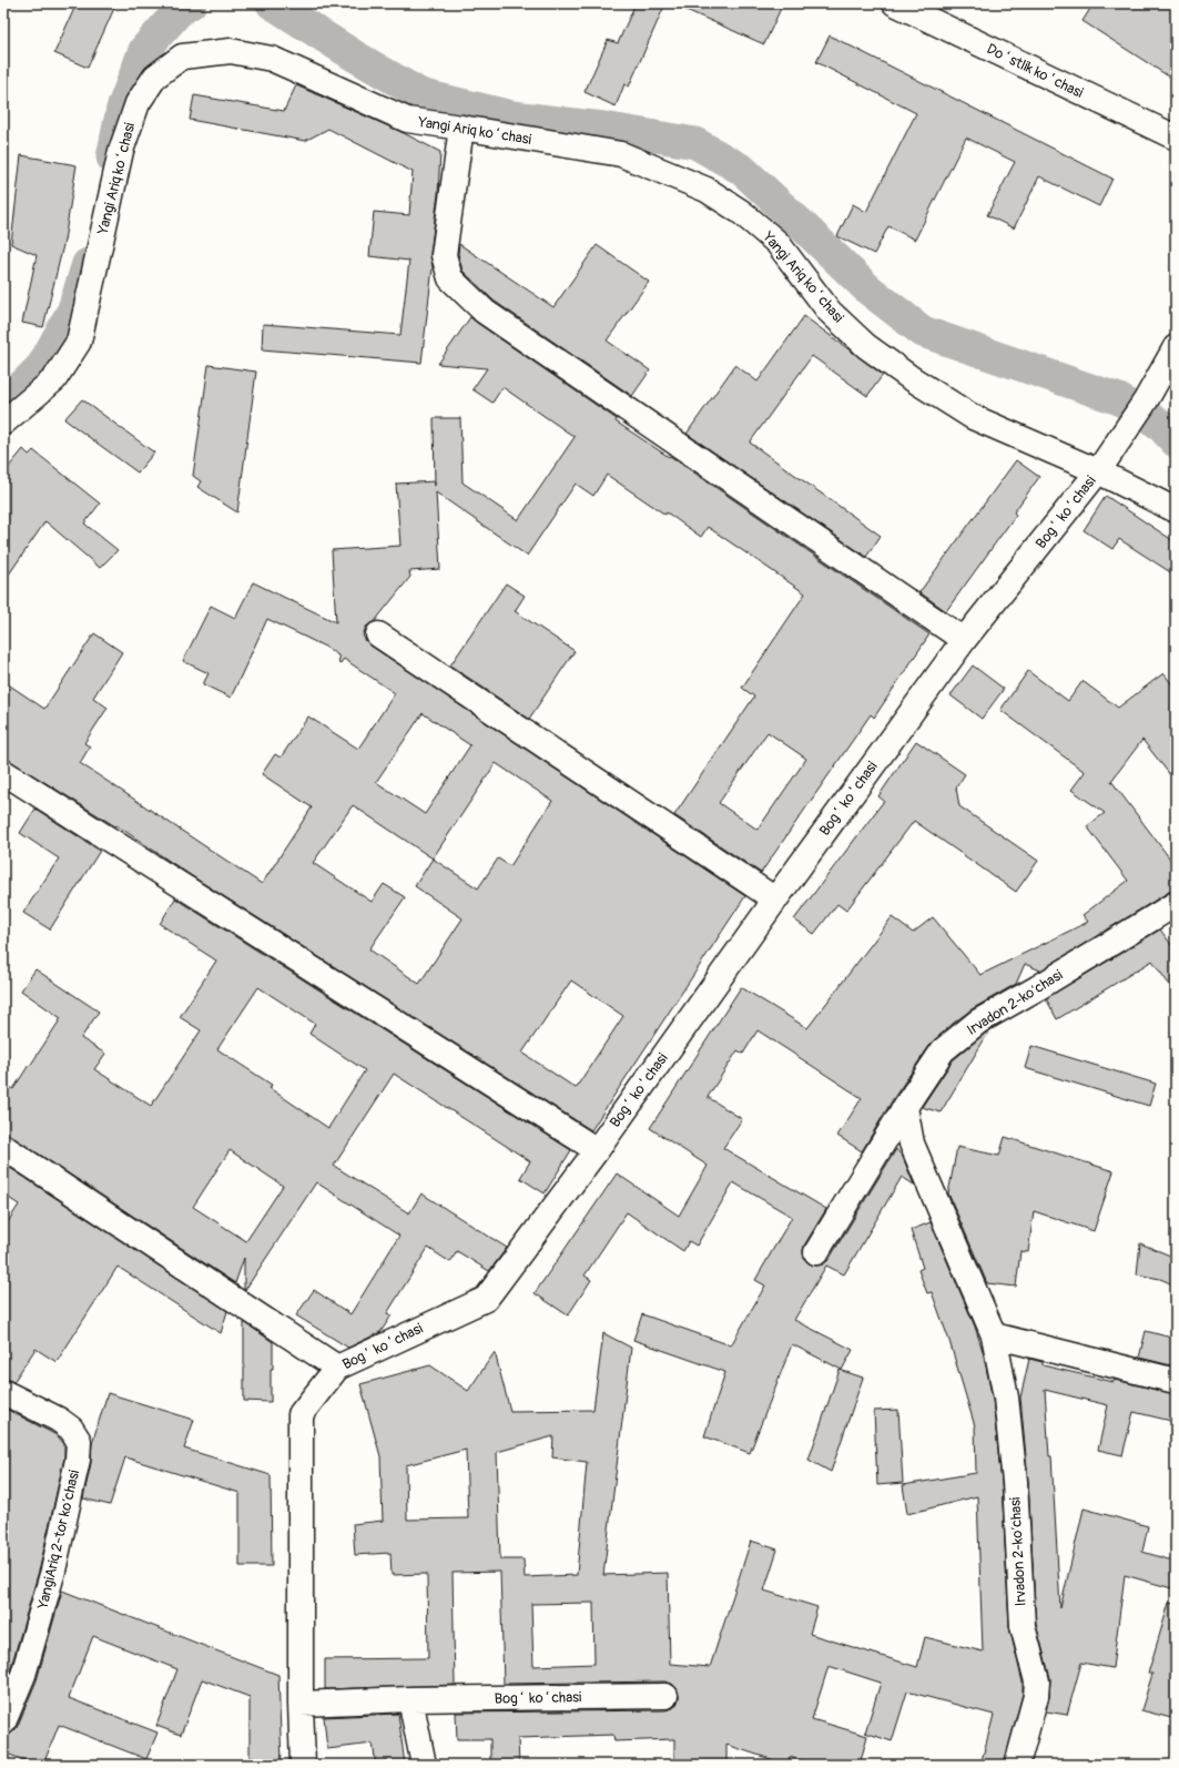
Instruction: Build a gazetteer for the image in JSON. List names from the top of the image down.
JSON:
{
  "streets": {
    "street": [
      "Doʻstlik koʻchasi",
      "Yangi Ariq koʻchasi",
      "Bogʻ koʻchasi",
      "Irvadon 2-koʼchasi",
      "YangiАriq 2-tor koʼchasi"
    ]
  },
  "crossings": [
    ["Yangi Ariq koʻchasi", "Bogʻ koʻchasi"]
  ]
}
